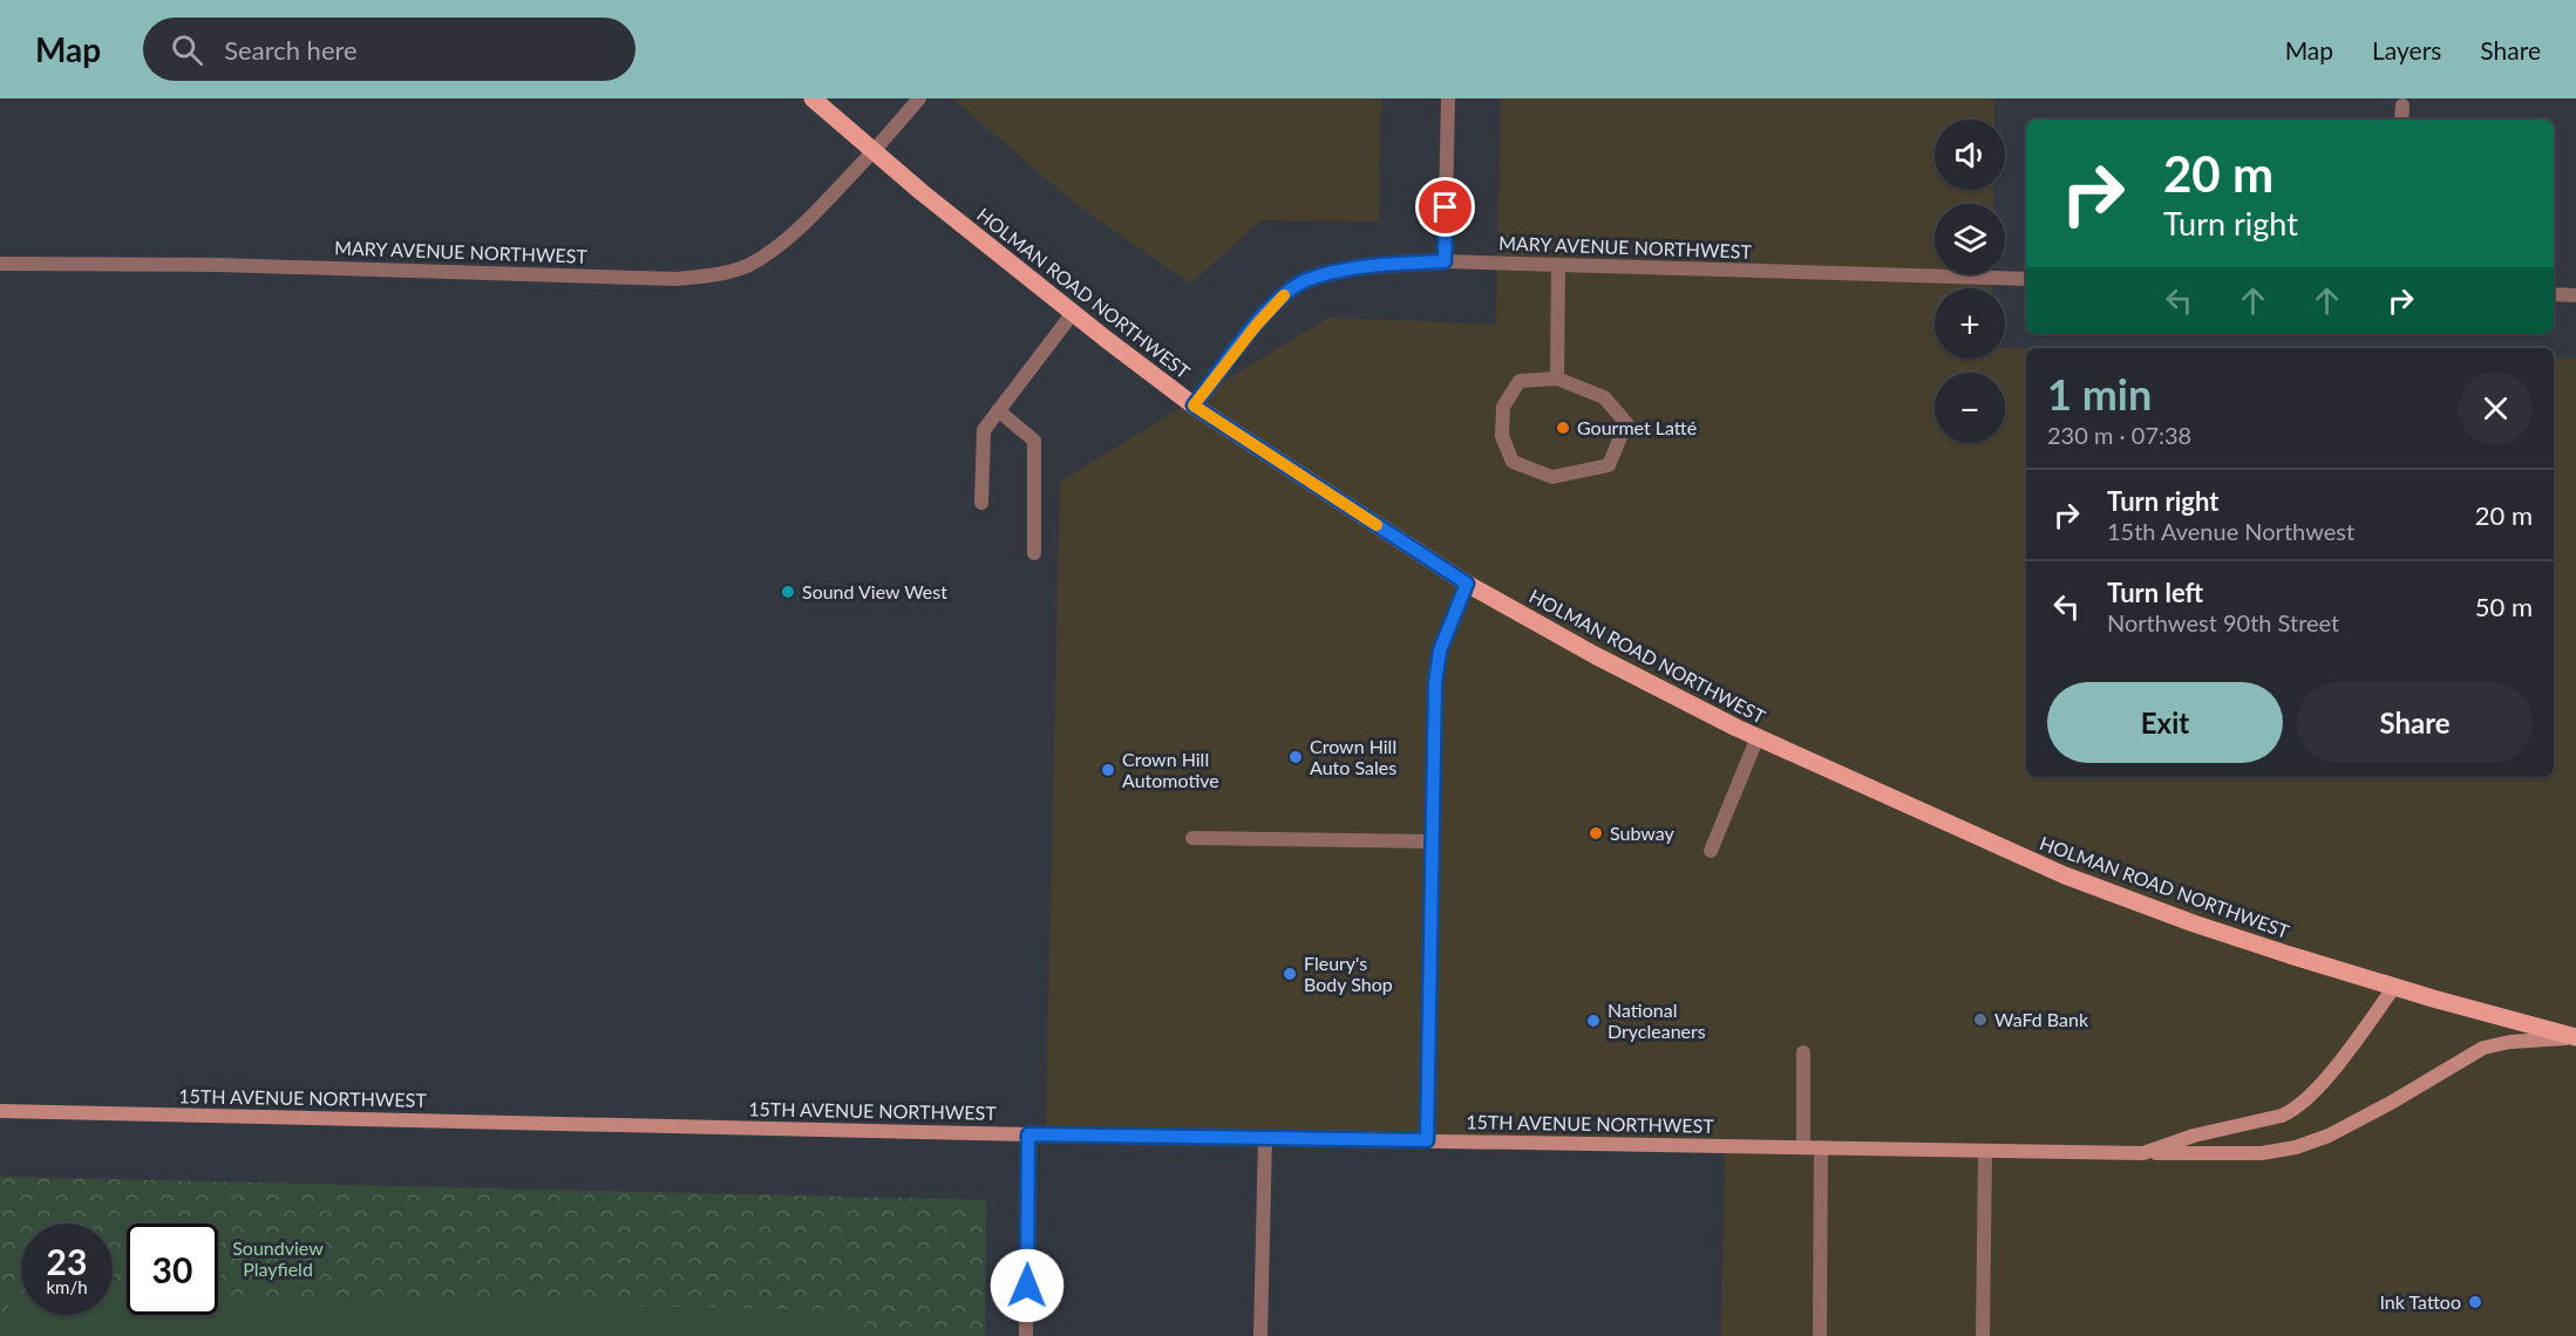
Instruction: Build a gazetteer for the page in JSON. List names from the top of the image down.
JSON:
{
  "streets": {
    "main road": ["HOLMAN ROAD NORTHWEST", "15TH AVENUE NORTHWEST"],
    "street": ["MARY AVENUE NORTHWEST"]
  },
  "crossings": [
    ["MARY AVENUE NORTHWEST", "HOLMAN ROAD NORTHWEST"],
    ["HOLMAN ROAD NORTHWEST", "15TH AVENUE NORTHWEST"]
  ],
  "parks": ["Soundview Playfield"],
  "places": [
    "Gourmet Latté",
    "Sound View West",
    "Crown Hill Auto Sales",
    "Crown Hill Automotive",
    "Subway",
    "Fleury's Body Shop",
    "WaFd Bank",
    "National Drycleaners",
    "Ink Tattoo"
  ],
  "page": {
    "header": "Map",
    "search": "Search here",
    "nav": ["Map", "Layers", "Share"],
    "map_buttons": ["+", "−"],
    "turn": ["20 m", "Turn right"],
    "heading": ["1 min", "230 m · 07:38"],
    "list": [
      {
        "name": "Turn right",
        "note": "15th Avenue Northwest",
        "value": "20 m"
      },
      {
        "name": "Turn left",
        "note": "Northwest 90th Street",
        "value": "50 m"
      }
    ],
    "buttons": ["Exit", "Share"],
    "speed": "23 km/h",
    "limit": "30"
  }
}
